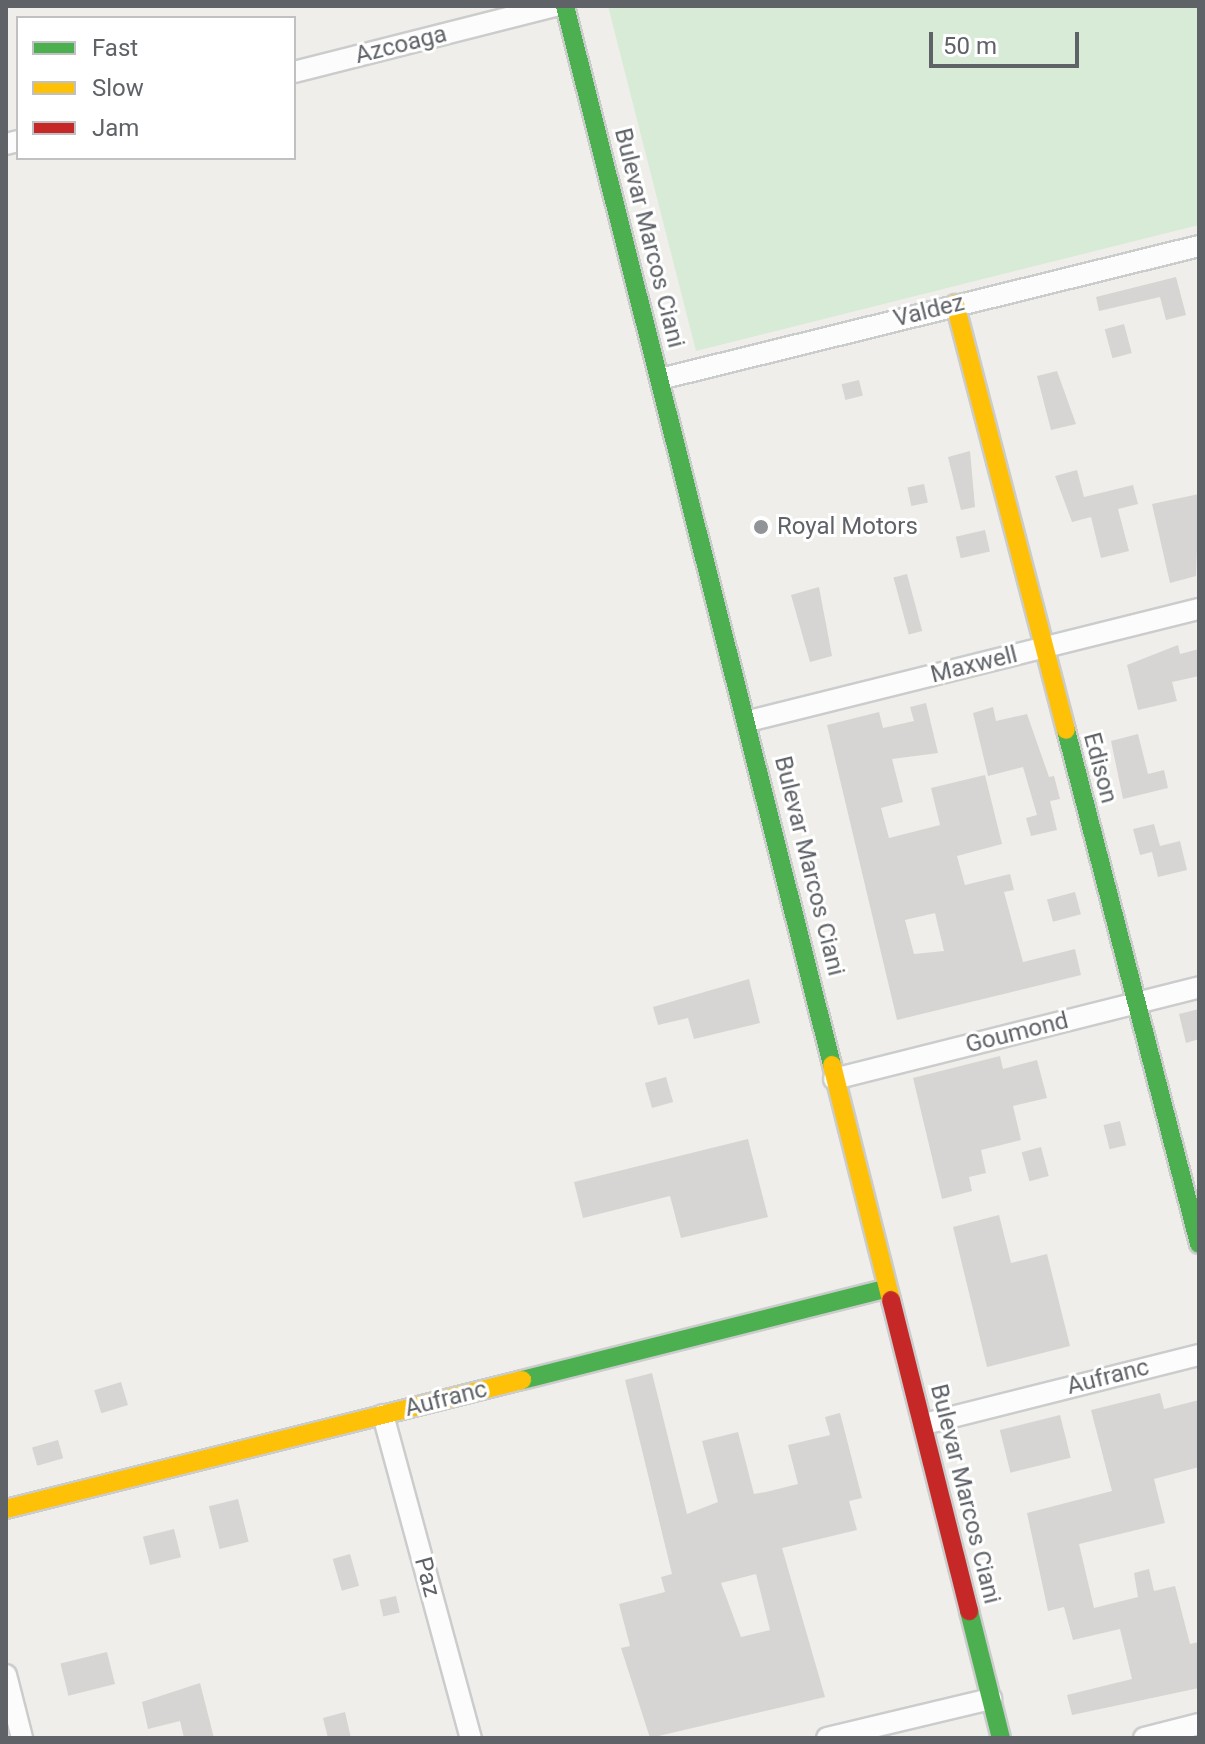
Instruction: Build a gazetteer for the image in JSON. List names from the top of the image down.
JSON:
{
  "streets": {
    "main road": ["Bulevar Marcos Ciani", "Edison", "Aufranc"],
    "street": [
      "Azcoaga",
      "Valdez",
      "Maxwell",
      "Goumond",
      "Paz"
    ]
  },
  "crossings": [
    ["Bulevar Marcos Ciani", "Valdez"],
    ["Bulevar Marcos Ciani", "Maxwell"],
    ["Bulevar Marcos Ciani", "Goumond"],
    ["Bulevar Marcos Ciani", "Aufranc"],
    ["Valdez", "Edison"],
    ["Maxwell", "Edison"],
    ["Edison", "Goumond"],
    ["Aufranc", "Paz"]
  ],
  "places": ["Royal Motors"],
  "legend": ["Fast", "Slow", "Jam"],
  "scale_bar": "50 m"
}
